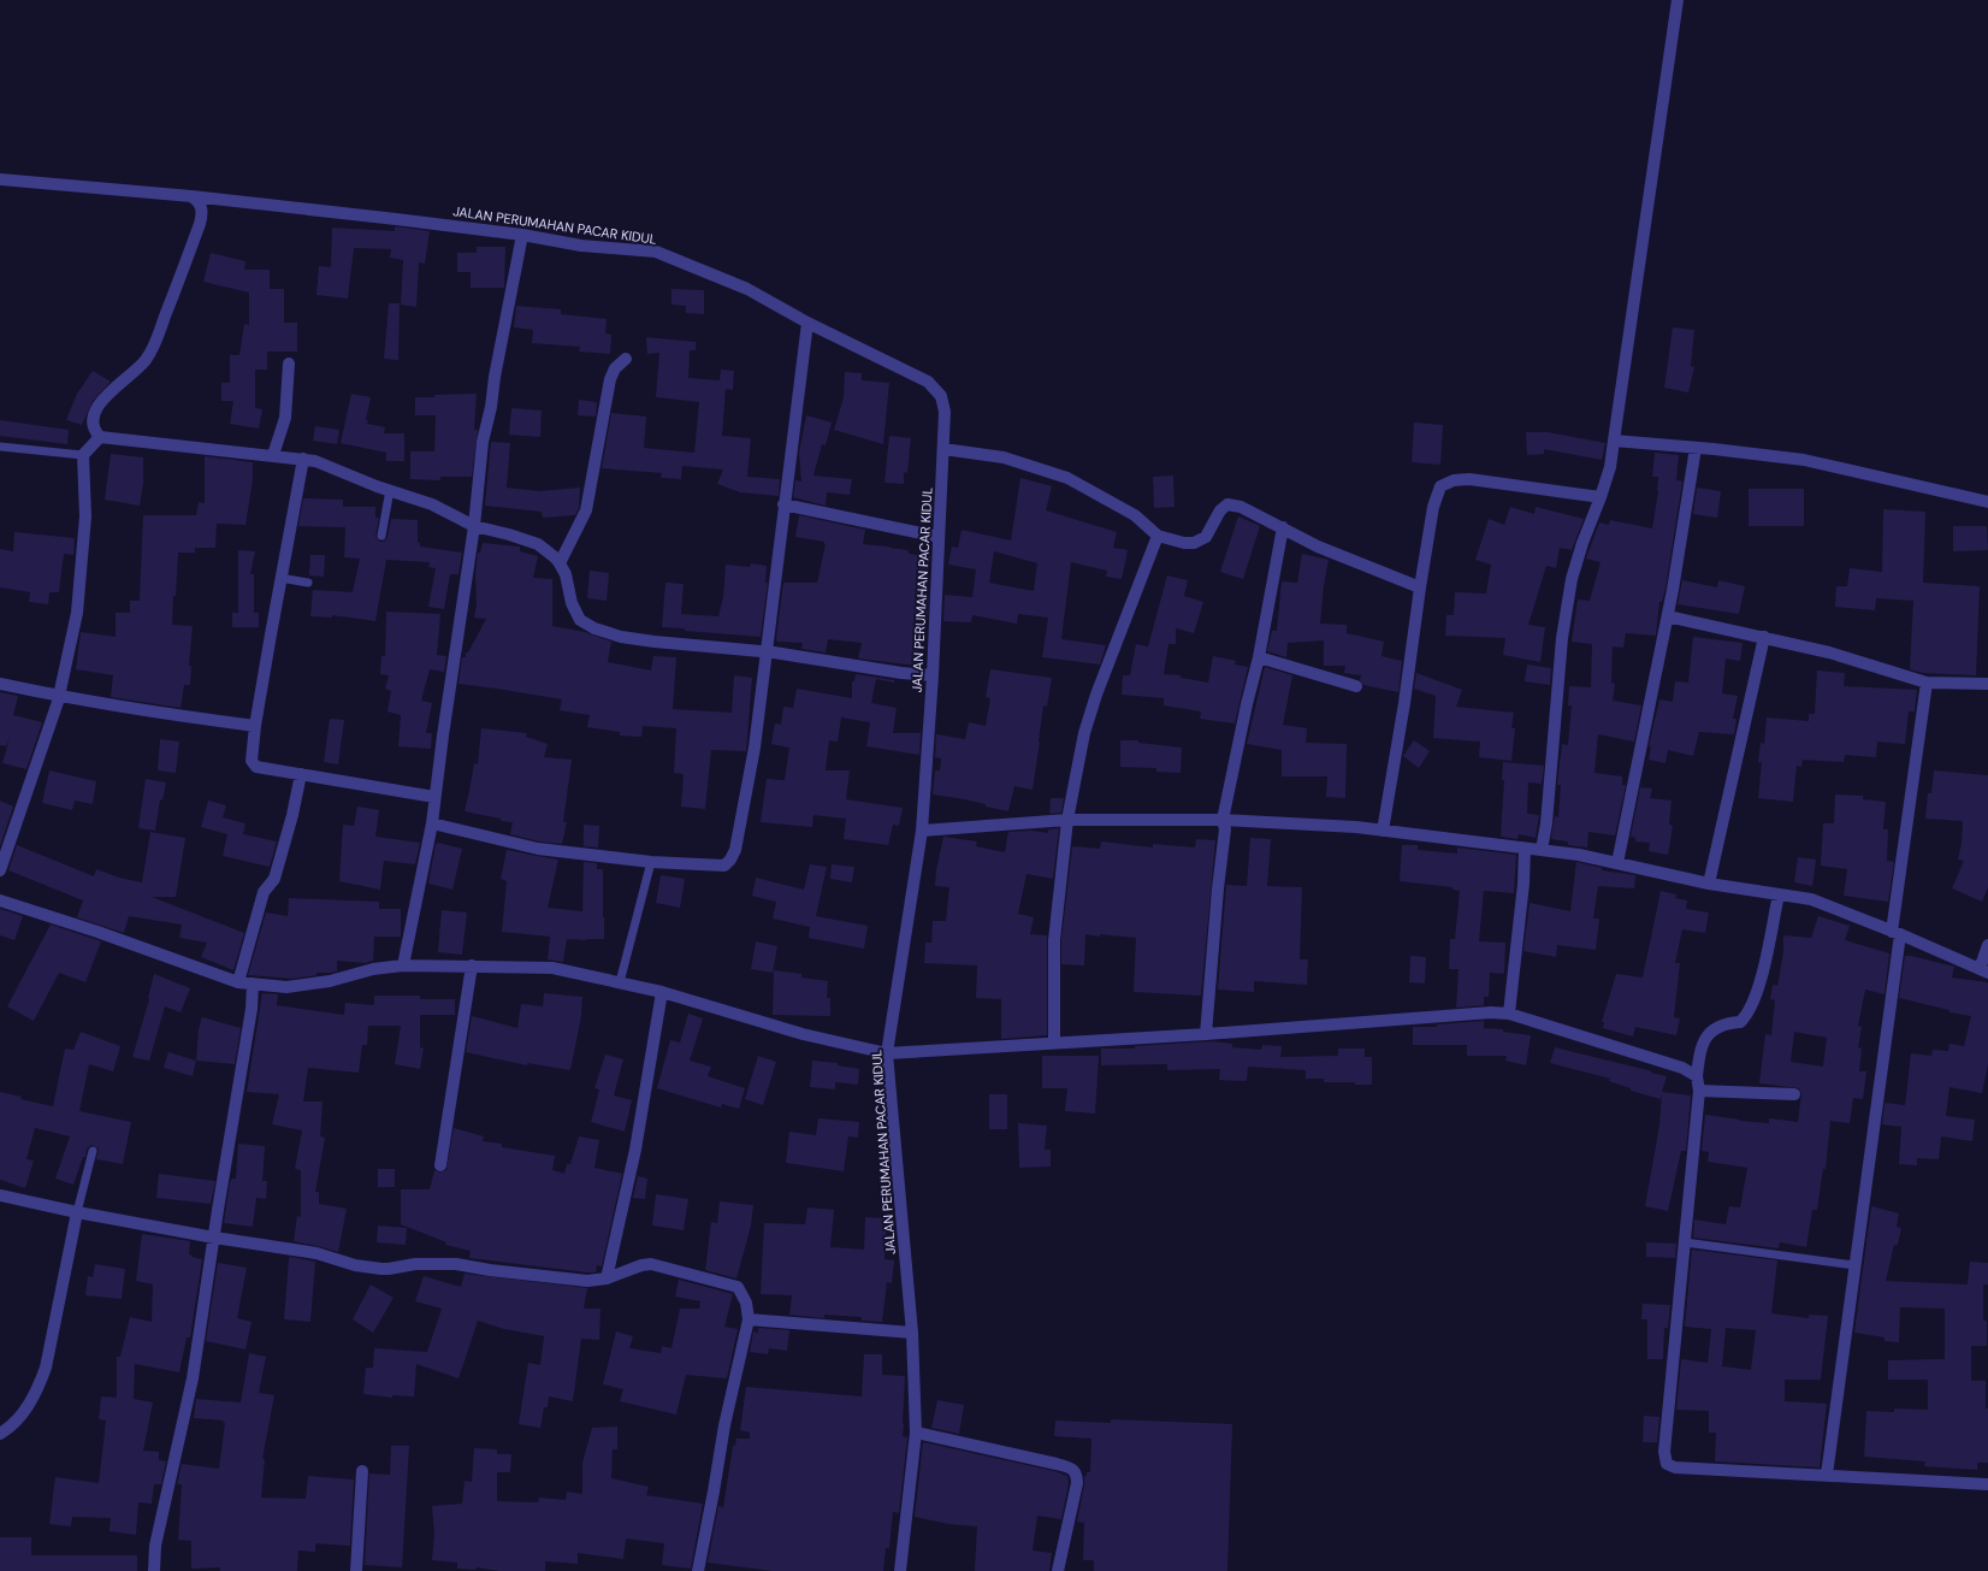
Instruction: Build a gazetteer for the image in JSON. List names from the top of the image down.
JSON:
{
  "streets": {
    "street": ["JALAN PERUMAHAN PACAR KIDUL"]
  }
}
